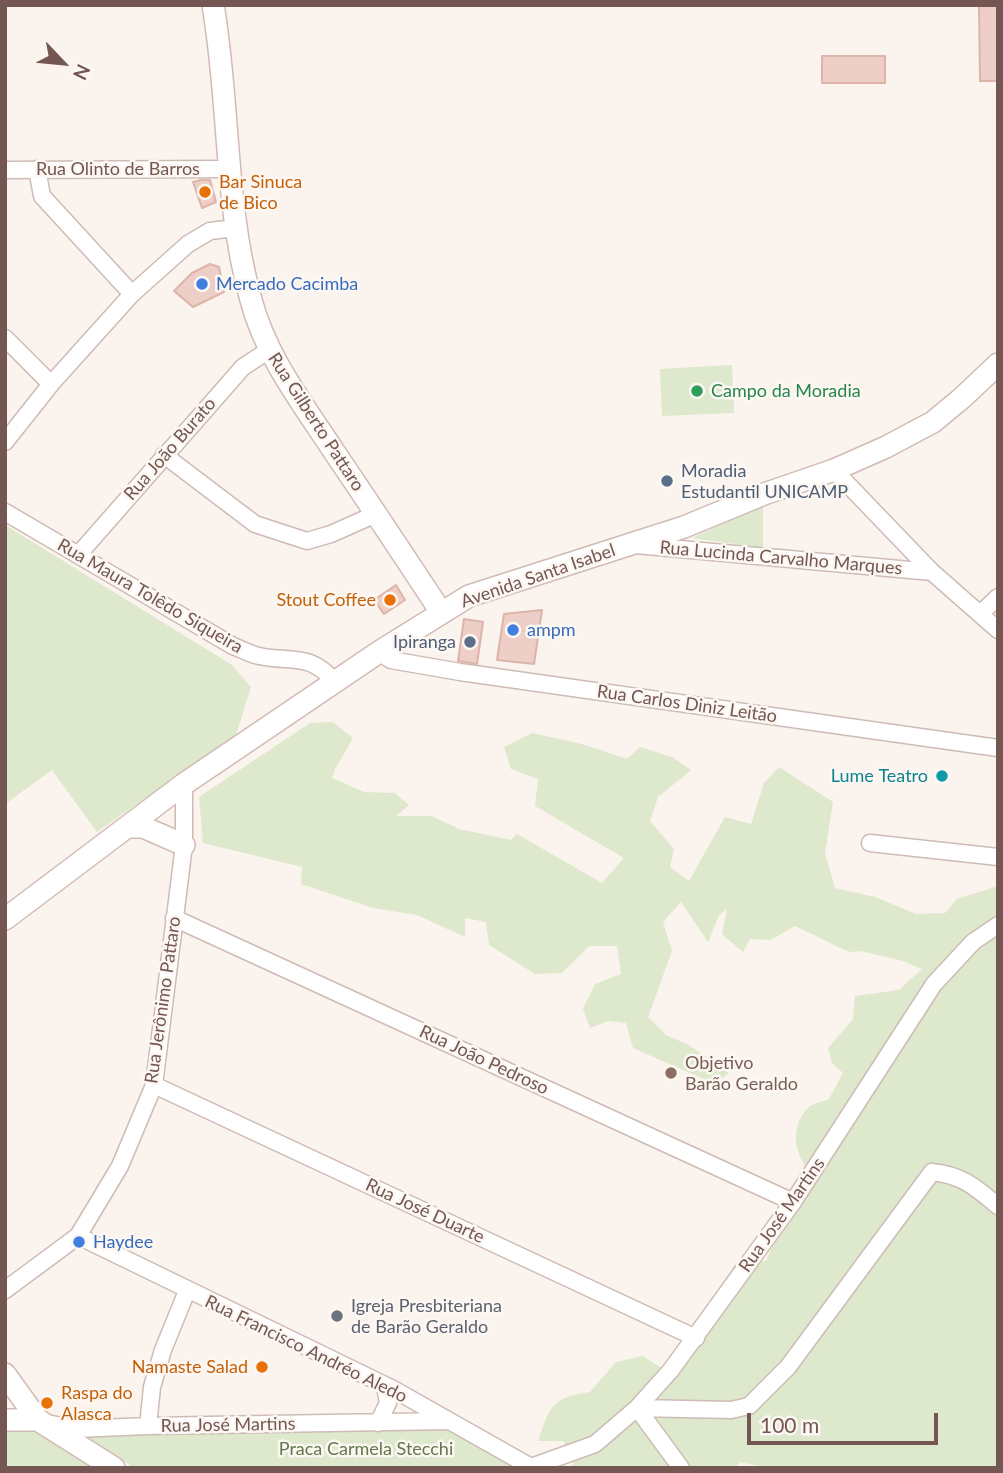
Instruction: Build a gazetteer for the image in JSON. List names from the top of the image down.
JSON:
{
  "streets": {
    "main road": ["Rua Gilberto Pattaro", "Avenida Santa Isabel", "Rua José Martins"],
    "street": [
      "Rua Olinto de Barros",
      "Rua João Burato",
      "Rua Lucinda Carvalho Marques",
      "Rua Maura Tolêdo Siqueira",
      "Rua Carlos Diniz Leitão",
      "Rua Jerônimo Pattaro",
      "Rua João Pedroso",
      "Rua José Duarte",
      "Rua Francisco Andréo Aledo"
    ]
  },
  "crossings": [
    ["Rua Olinto de Barros", "Rua Gilberto Pattaro"],
    ["Rua Gilberto Pattaro", "Rua João Burato"],
    ["Rua Gilberto Pattaro", "Avenida Santa Isabel"],
    ["Rua João Burato", "Rua Maura Tolêdo Siqueira"],
    ["Rua Lucinda Carvalho Marques", "Avenida Santa Isabel"],
    ["Avenida Santa Isabel", "Rua Maura Tolêdo Siqueira"],
    ["Avenida Santa Isabel", "Rua Carlos Diniz Leitão"],
    ["Avenida Santa Isabel", "Rua Jerônimo Pattaro"],
    ["Rua Jerônimo Pattaro", "Rua João Pedroso"],
    ["Rua Jerônimo Pattaro", "Rua José Duarte"],
    ["Rua Jerônimo Pattaro", "Rua Francisco Andréo Aledo"],
    ["Rua João Pedroso", "Rua José Martins"],
    ["Rua José Duarte", "Rua José Martins"],
    ["Rua José Martins", "Rua Francisco Andréo Aledo"]
  ],
  "parks": ["Praca Carmela Stecchi"],
  "places": [
    "Bar Sinuca de Bico",
    "Mercado Cacimba",
    "Campo da Moradia",
    "Moradia Estudantil UNICAMP",
    "Stout Coffee",
    "ampm",
    "Ipiranga",
    "Lume Teatro",
    "Objetivo Barão Geraldo",
    "Haydee",
    "Igreja Presbiteriana de Barão Geraldo",
    "Namaste Salad",
    "Raspa do Alasca"
  ],
  "scale_bar": "100 m",
  "north": "bottom right"
}
